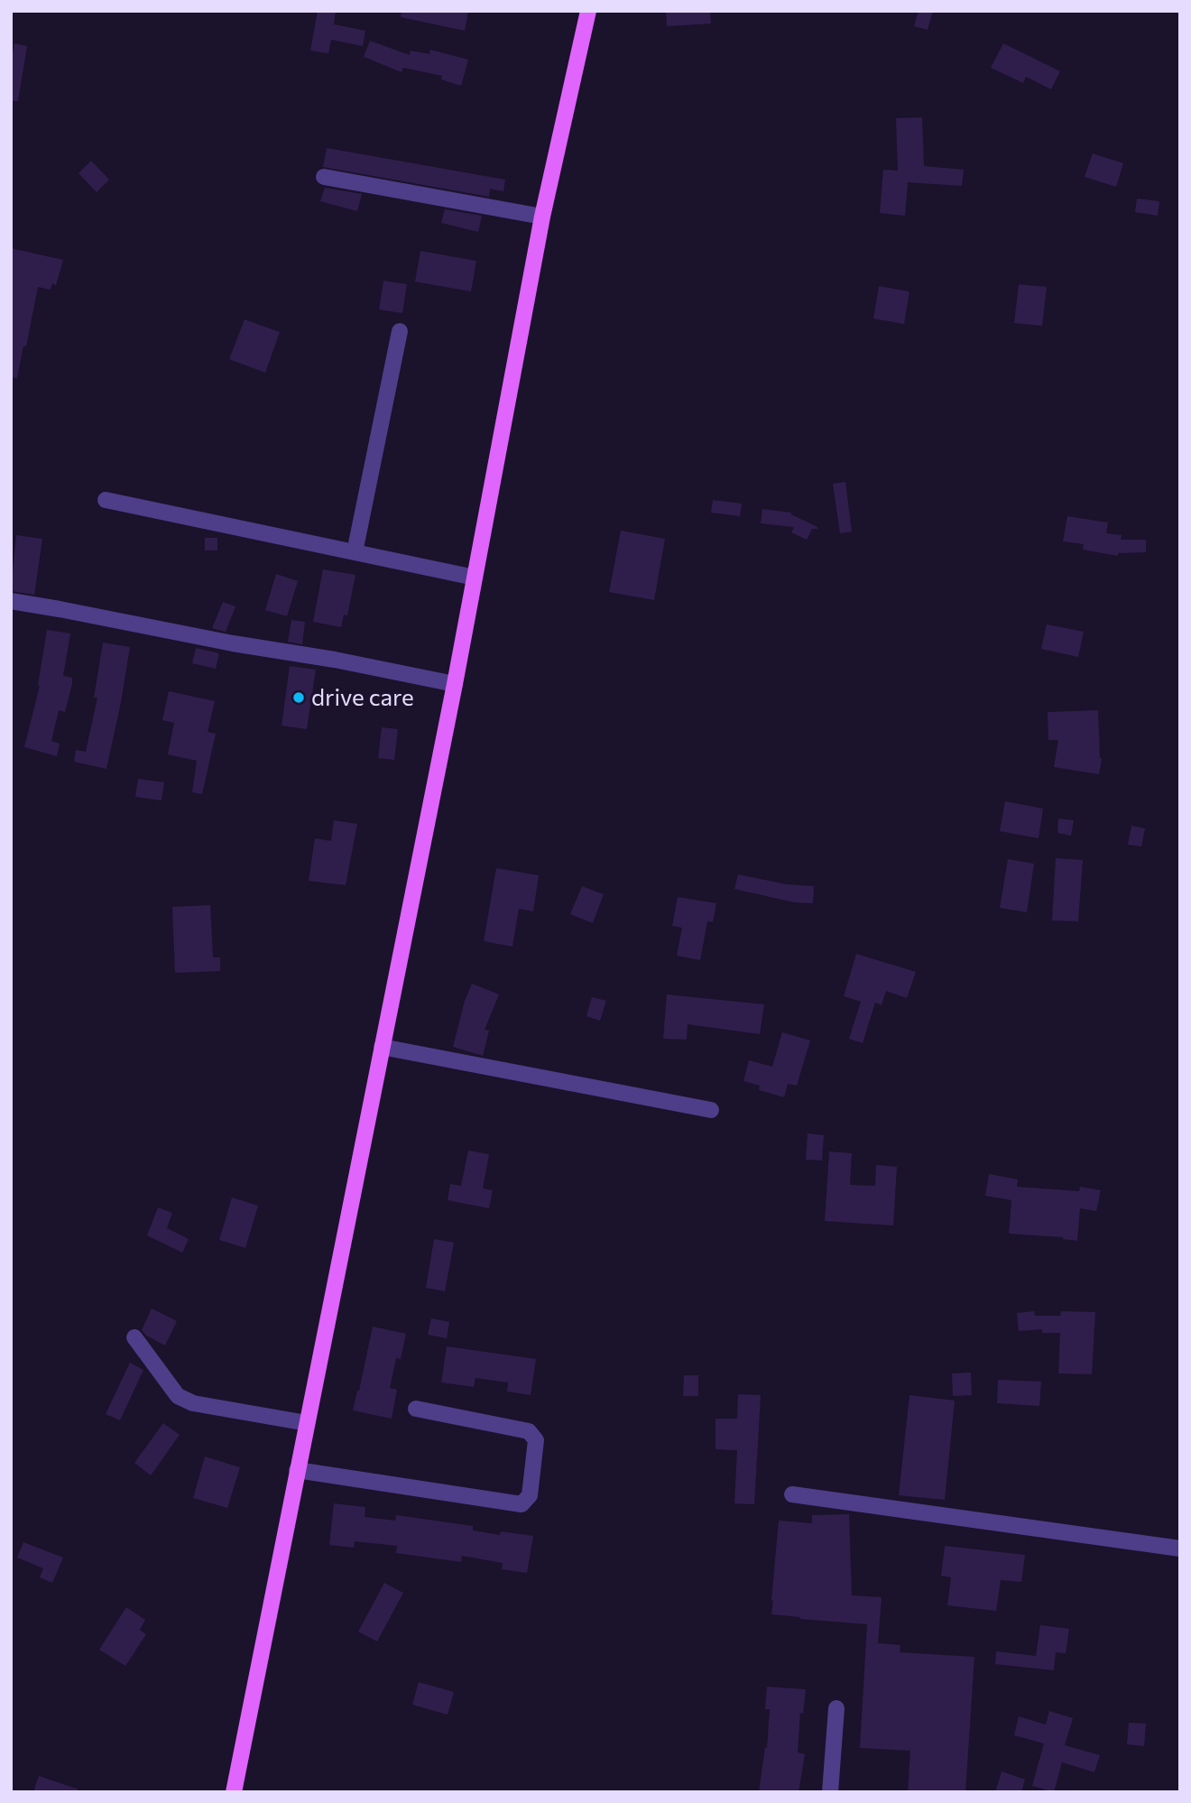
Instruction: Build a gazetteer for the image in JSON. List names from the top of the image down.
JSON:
{
  "places": ["drive care"]
}
